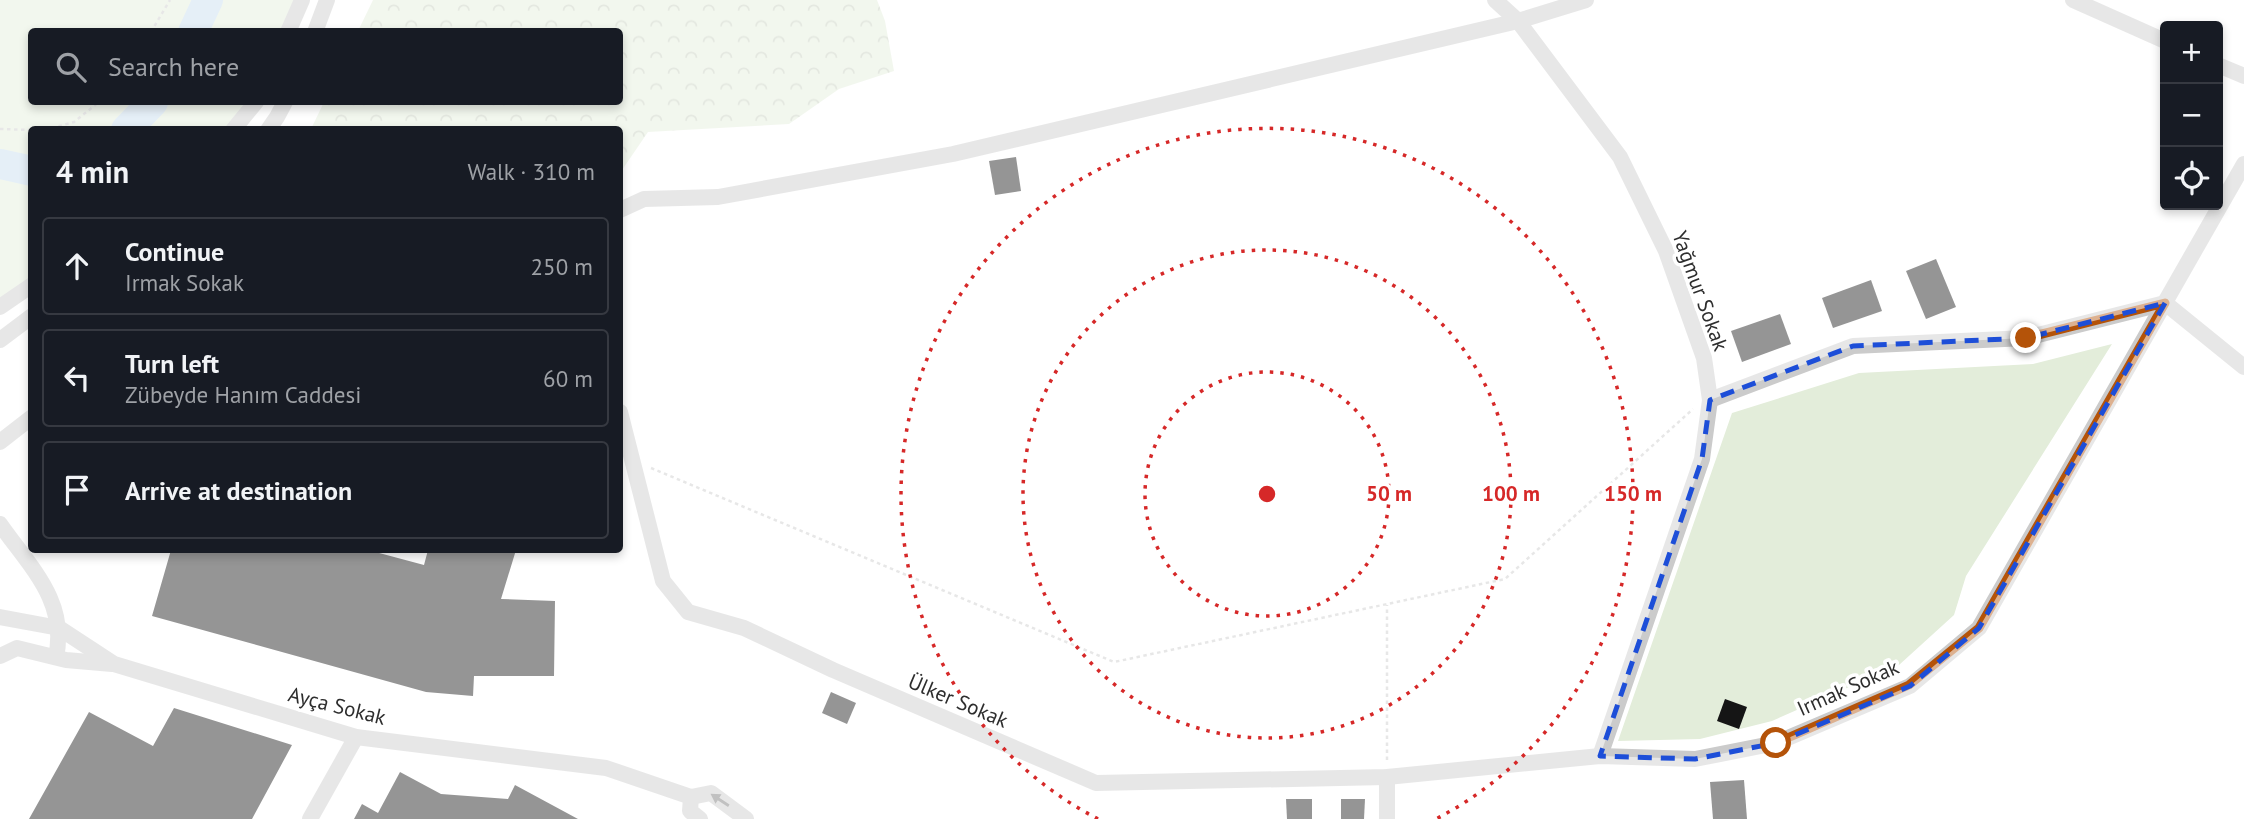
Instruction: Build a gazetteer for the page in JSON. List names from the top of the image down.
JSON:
{
  "streets": {
    "street": [
      "Yağmur Sokak",
      "Irmak Sokak",
      "Ülker Sokak",
      "Ayça Sokak"
    ]
  },
  "crossings": [
    ["Yağmur Sokak", "Irmak Sokak"],
    ["Irmak Sokak", "Ülker Sokak"]
  ],
  "page": {
    "map_buttons": ["+", "−"],
    "search": "Search here",
    "heading": ["4 min", "Walk · 310 m"],
    "list": [
      ["Continue", "Irmak Sokak", "250 m"],
      ["Turn left", "Zübeyde Hanım Caddesi", "60 m"],
      "Arrive at destination"
    ]
  },
  "rings": ["50 m", "100 m", "150 m"]
}
